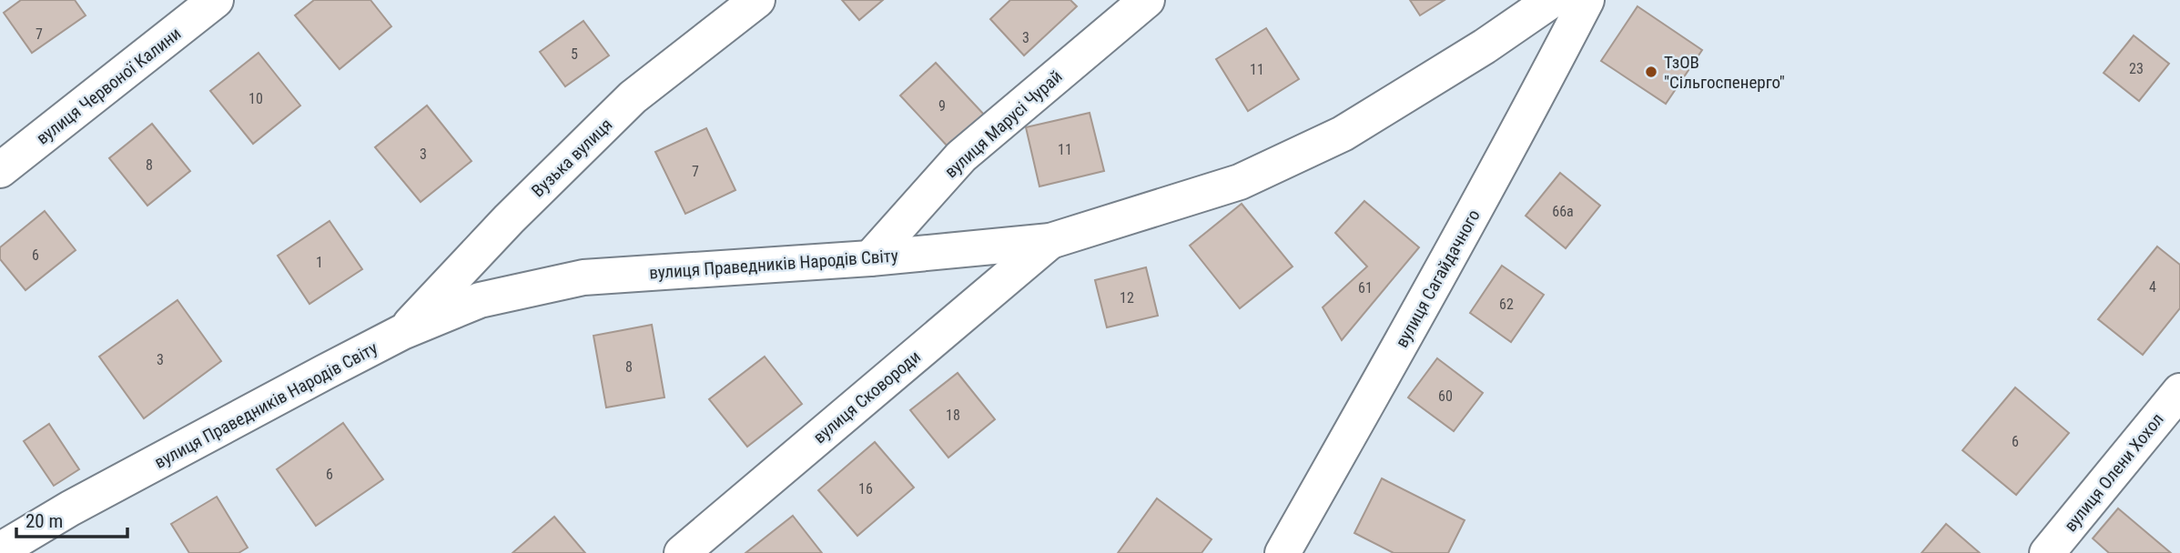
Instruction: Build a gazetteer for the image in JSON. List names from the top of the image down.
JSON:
{
  "streets": {
    "street": [
      "вулиця Червоної Калини",
      "вулиця Марусі Чурай",
      "Вузька вулиця",
      "вулиця Праведників Народів Світу",
      "вулиця Сагайдачного",
      "вулиця Сковороди",
      "вулиця Олени Хохол"
    ]
  },
  "crossings": [
    ["вулиця Марусі Чурай", "вулиця Праведників Народів Світу"],
    ["Вузька вулиця", "вулиця Праведників Народів Світу"],
    ["вулиця Праведників Народів Світу", "вулиця Сковороди"]
  ],
  "places": ["ТзОВ \"Сільгоспенерго\""],
  "house_numbers": [
    "7",
    "3",
    "5",
    "23",
    "11",
    "10",
    "9",
    "11",
    "3",
    "8",
    "7",
    "66а",
    "6",
    "1",
    "4",
    "61",
    "12",
    "62",
    "3",
    "8",
    "60",
    "18",
    "6",
    "6",
    "16"
  ],
  "scale_bar": "20 m"
}
